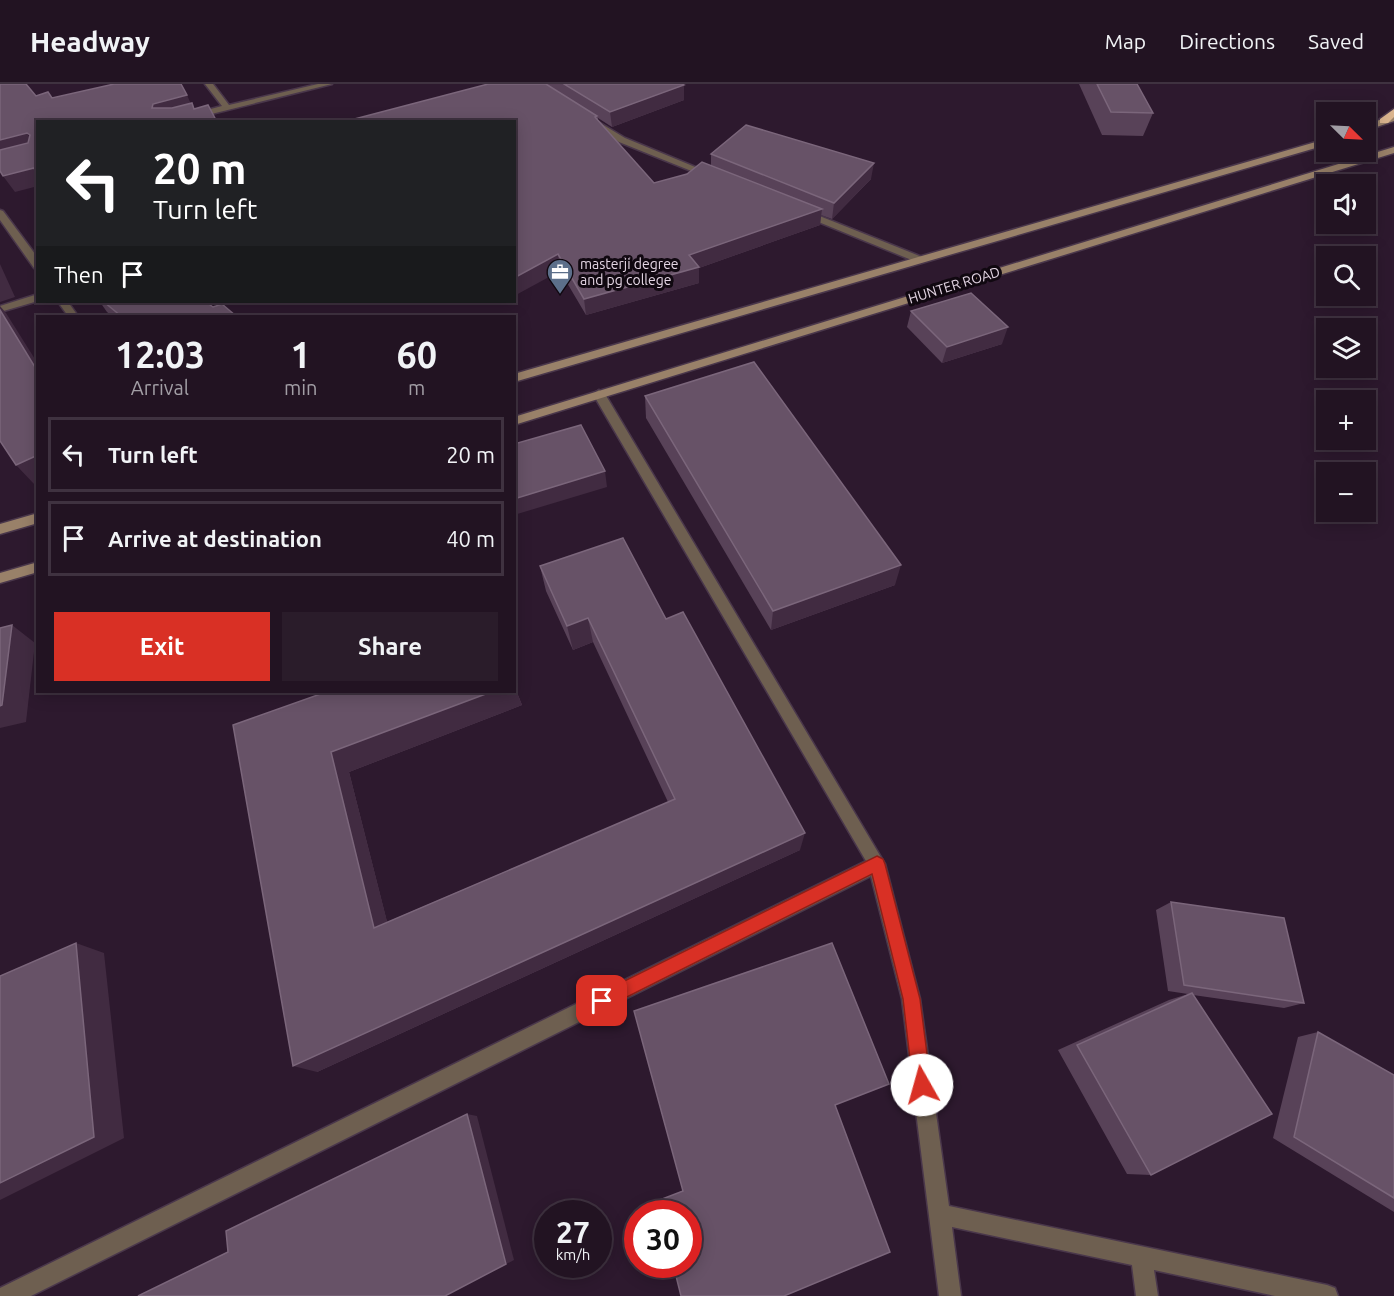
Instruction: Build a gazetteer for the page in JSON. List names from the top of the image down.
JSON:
{
  "streets": {
    "main road": ["HUNTER ROAD"]
  },
  "places": {
    "office": ["masterji degree and pg college"]
  },
  "north": "bottom right",
  "page": {
    "header": "Headway",
    "nav": ["Map", "Directions", "Saved"],
    "map_buttons": ["+", "−"],
    "turn": ["20 m", "Turn left"],
    "then": "Then",
    "eta": [
      "12:03",
      "Arrival",
      "1",
      "min",
      "60",
      "m"
    ],
    "list": [
      {
        "name": "Turn left",
        "value": "20 m"
      },
      {
        "name": "Arrive at destination",
        "value": "40 m"
      }
    ],
    "buttons": ["Exit", "Share"],
    "speed": "27 km/h",
    "limit": "30"
  }
}
